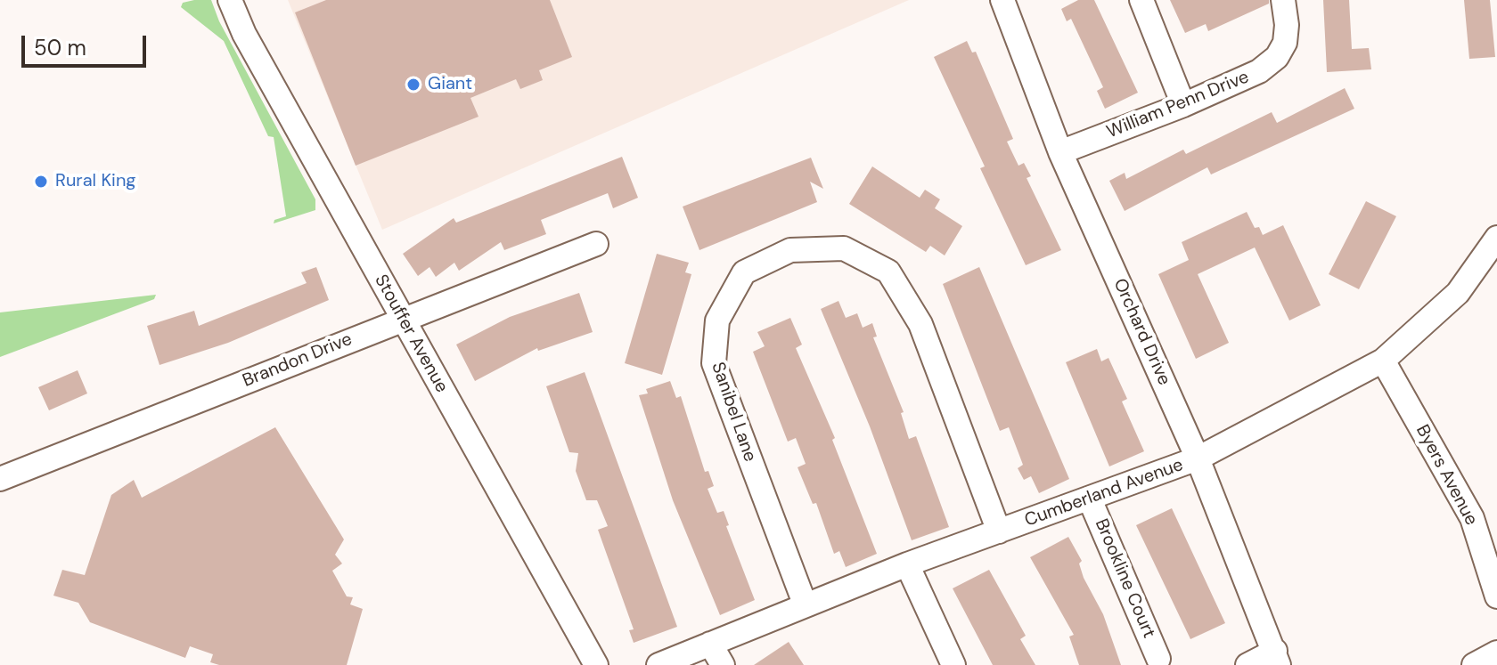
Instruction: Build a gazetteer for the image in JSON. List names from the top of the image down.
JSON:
{
  "streets": {
    "street": [
      "William Penn Drive",
      "Orchard Drive",
      "Stouffer Avenue",
      "Brandon Drive",
      "Sanibel Lane",
      "Byers Avenue",
      "Cumberland Avenue",
      "Brookline Court"
    ]
  },
  "crossings": [
    ["William Penn Drive", "Orchard Drive"],
    ["Orchard Drive", "Cumberland Avenue"],
    ["Stouffer Avenue", "Brandon Drive"],
    ["Sanibel Lane", "Cumberland Avenue"],
    ["Byers Avenue", "Cumberland Avenue"],
    ["Cumberland Avenue", "Brookline Court"]
  ],
  "places": ["Giant", "Rural King"],
  "scale_bar": "50 m"
}
